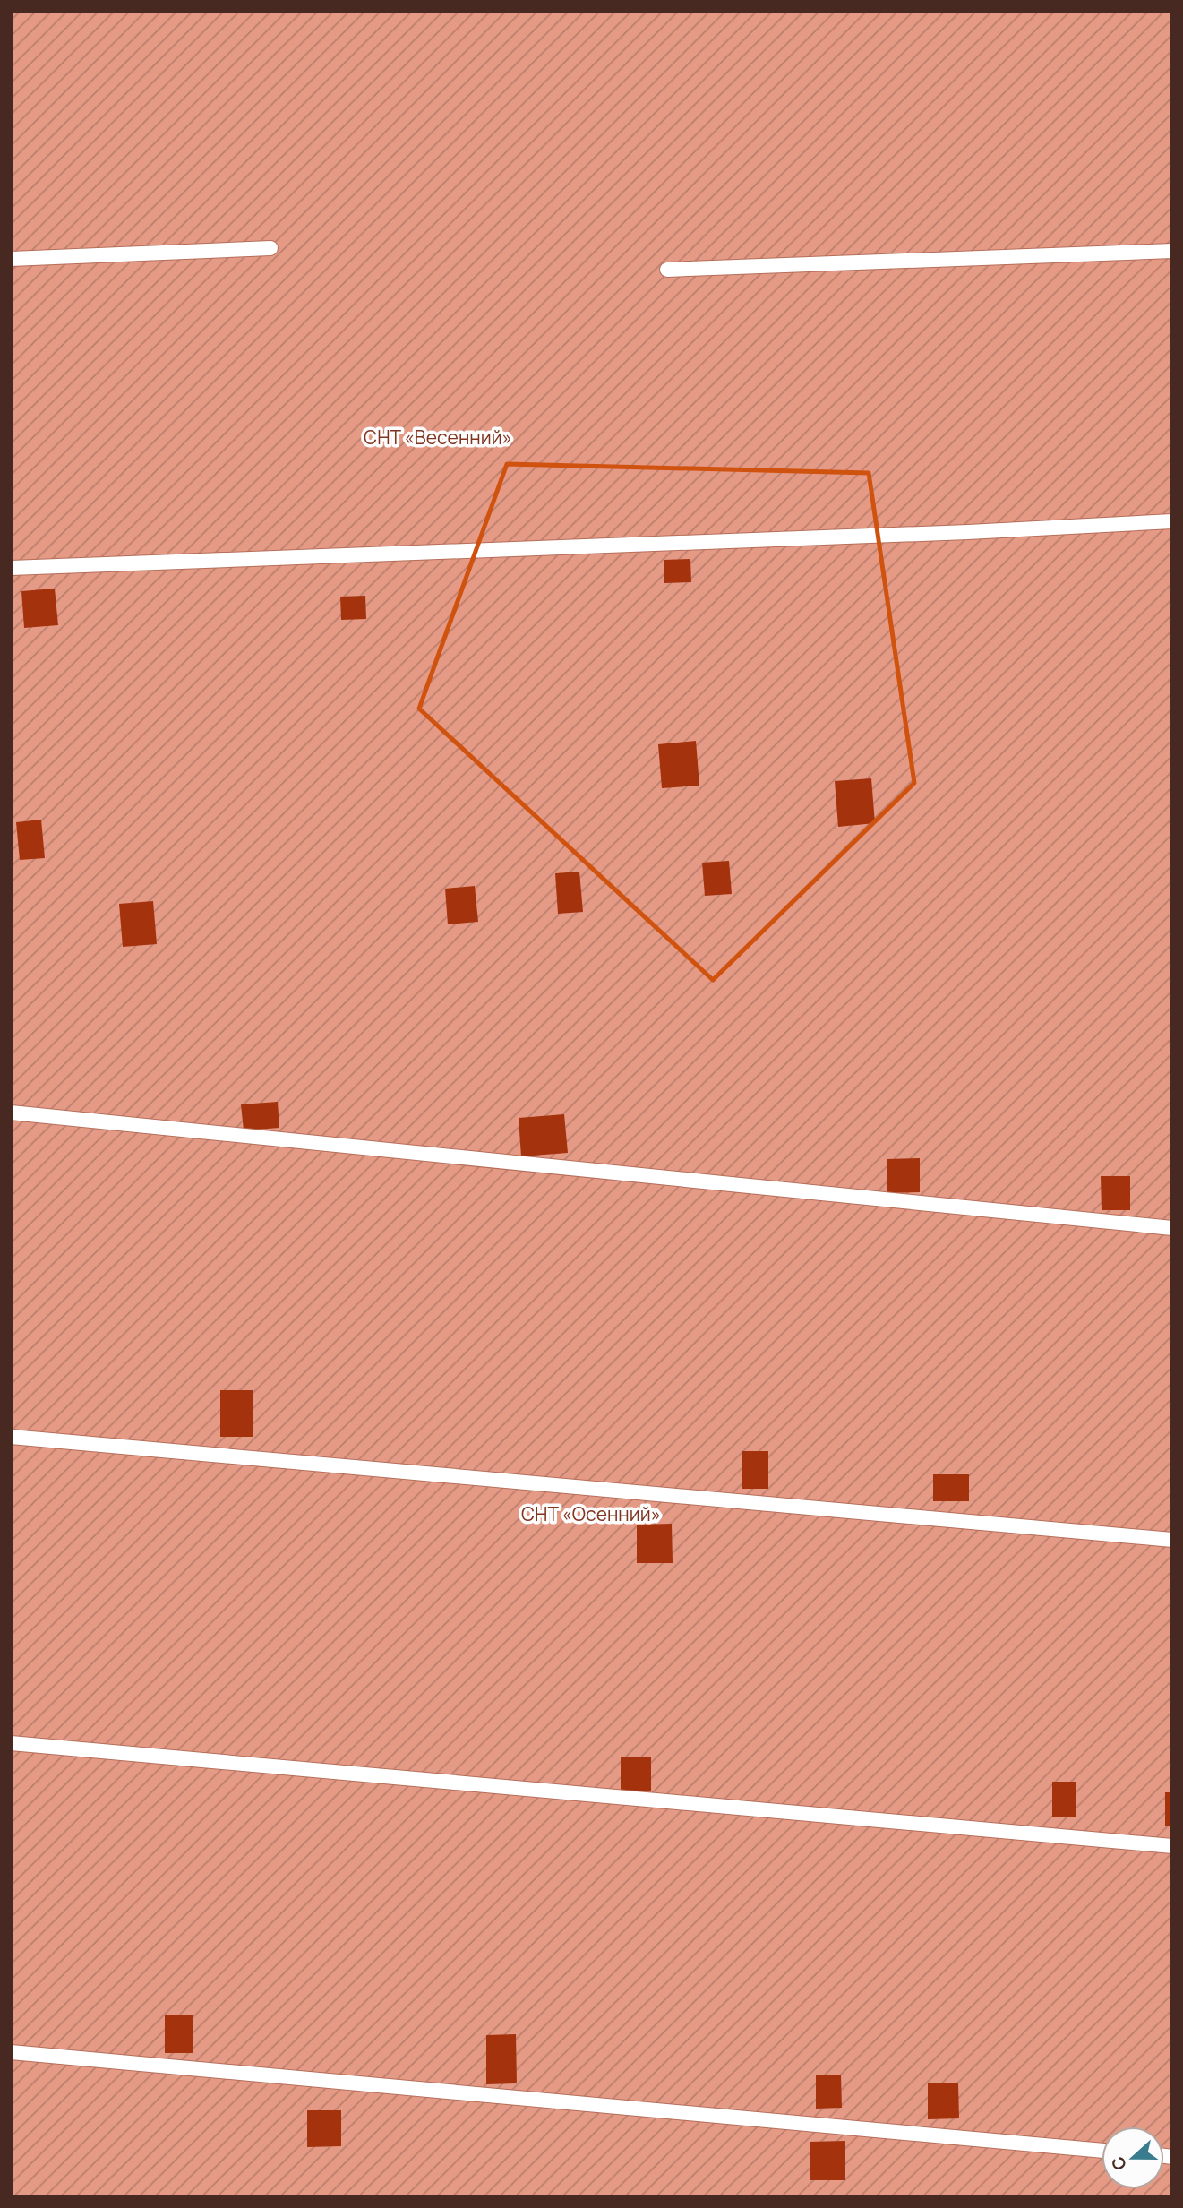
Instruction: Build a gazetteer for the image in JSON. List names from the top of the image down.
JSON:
{
  "parks": ["СНТ «Весенний»", "СНТ «Осенний»"],
  "north": "left"
}
